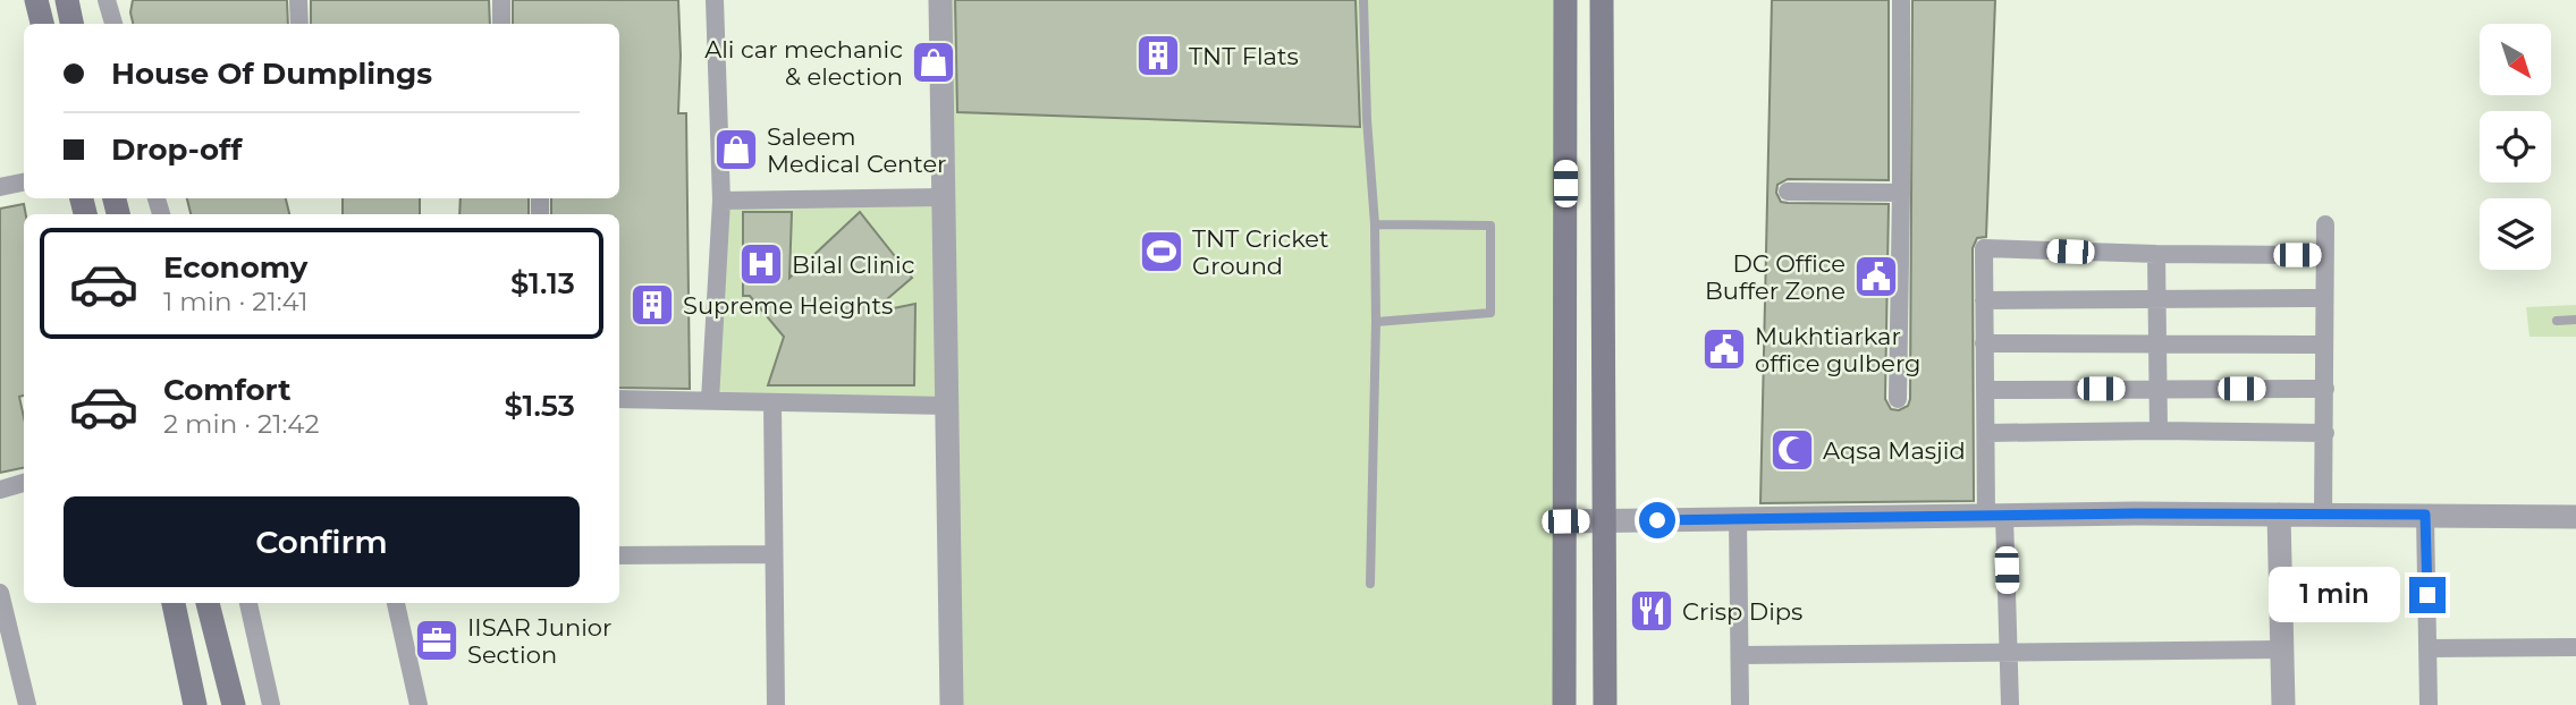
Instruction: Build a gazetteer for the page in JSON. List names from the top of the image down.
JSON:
{
  "places": {
    "building": ["TNT Flats", "Supreme Heights"],
    "shop": ["Ali car mechanic & election", "Saleem Medical Center"],
    "sports": ["TNT Cricket Ground"],
    "hospital": ["Bilal Clinic"],
    "public building": ["DC Office Buffer Zone", "Mukhtiarkar office gulberg"],
    "mosque": ["Aqsa Masjid"],
    "restaurant": ["Crisp Dips"],
    "office": ["IISAR Junior Section"]
  },
  "north": "bottom right",
  "page": {
    "banner": ["House Of Dumplings", "Drop-off"],
    "list": [
      {
        "name": "Economy",
        "note": "1 min · 21:41",
        "value": "$1.13"
      },
      {
        "name": "Comfort",
        "note": "2 min · 21:42",
        "value": "$1.53"
      }
    ],
    "buttons": "Confirm",
    "bubble": "1 min"
  }
}
